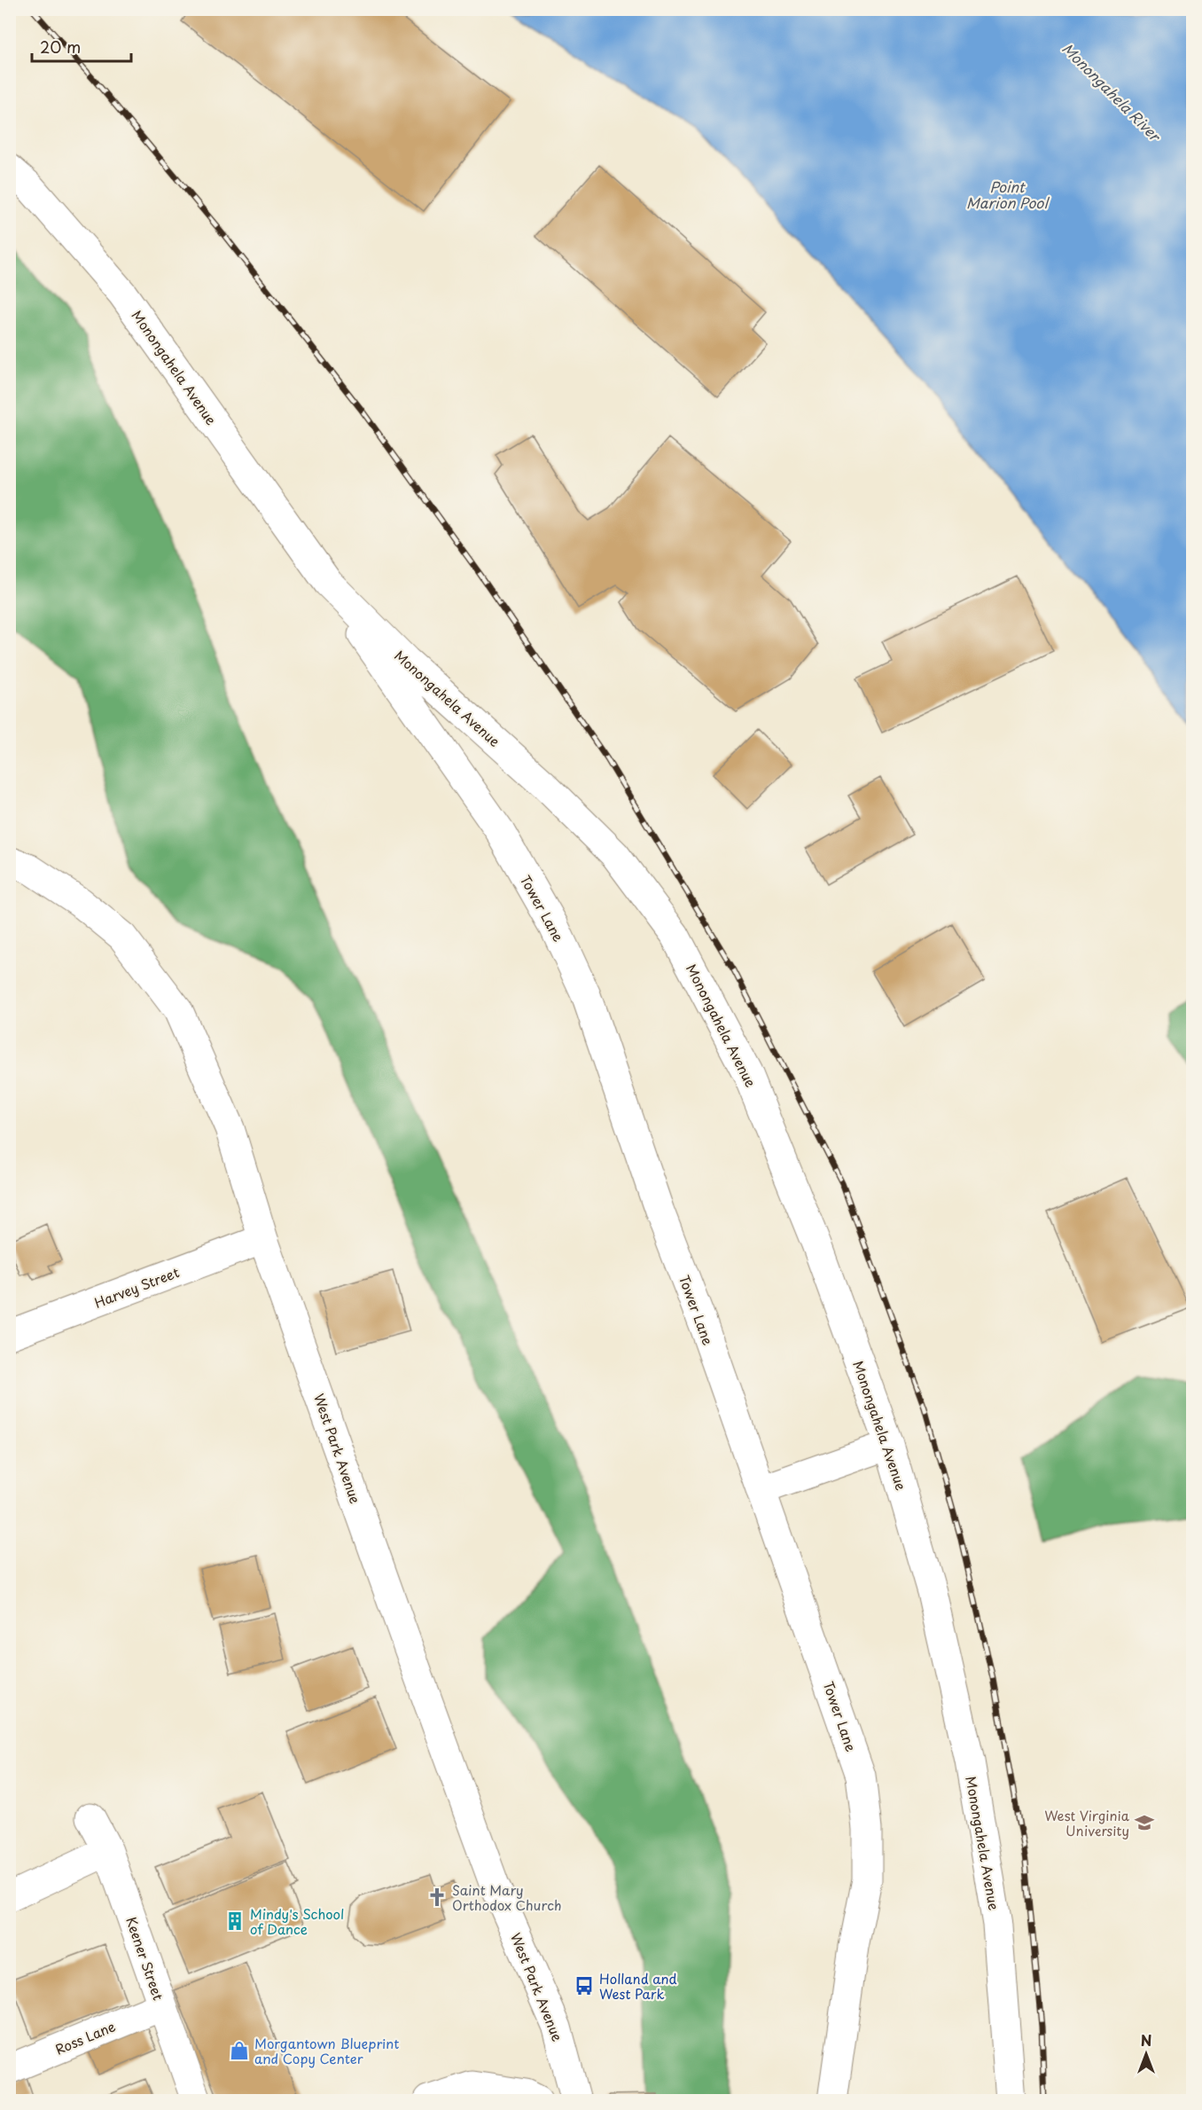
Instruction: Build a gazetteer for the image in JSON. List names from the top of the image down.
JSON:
{
  "streets": {
    "street": [
      "Monongahela Avenue",
      "Tower Lane",
      "Harvey Street",
      "West Park Avenue",
      "Keener Street",
      "Ross Lane"
    ]
  },
  "crossings": [
    ["Monongahela Avenue", "Tower Lane"],
    ["Harvey Street", "West Park Avenue"],
    ["Keener Street", "Ross Lane"]
  ],
  "water": ["Monongahela River", "Point Marion Pool"],
  "places": {
    "school or university": ["West Virginia University"],
    "church": ["Saint Mary Orthodox Church"],
    "building": ["Mindy's School of Dance"],
    "bus stop": ["Holland and West Park"],
    "shop": ["Morgantown Blueprint and Copy Center"]
  },
  "scale_bar": "20 m",
  "north": "top"
}
